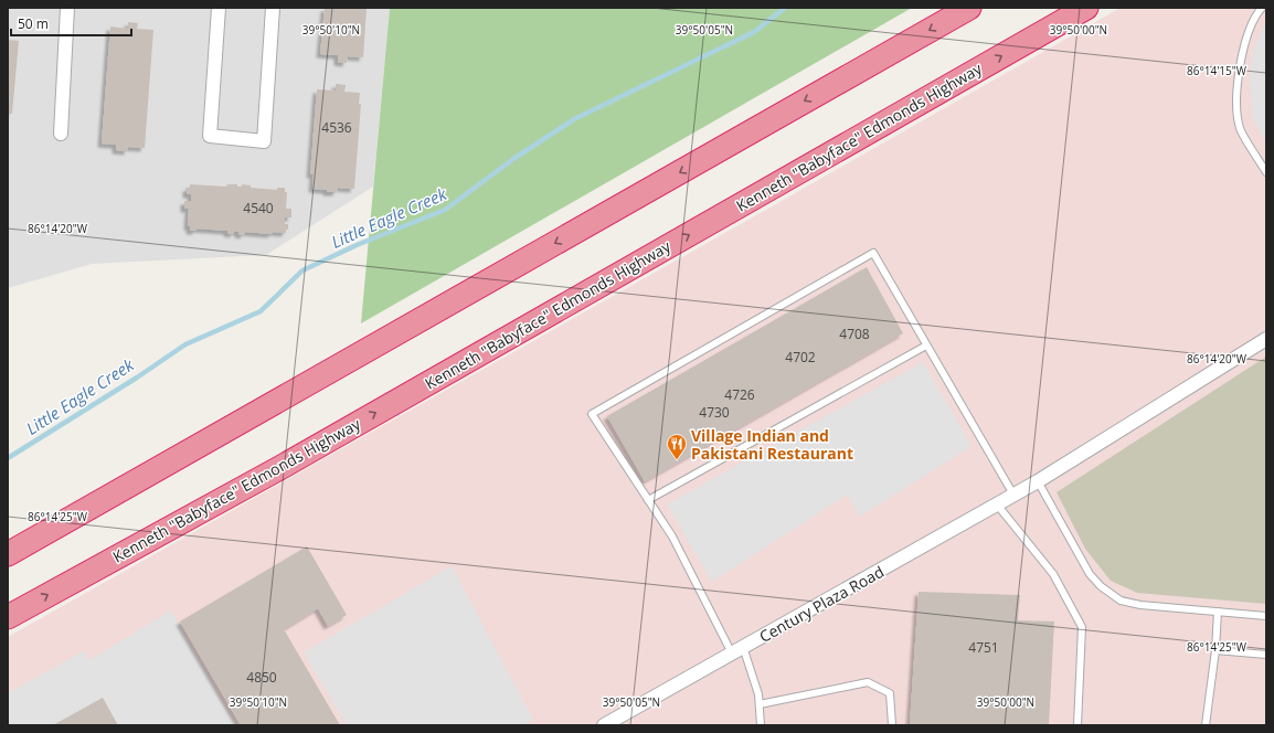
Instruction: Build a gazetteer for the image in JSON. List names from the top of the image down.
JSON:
{
  "streets": {
    "highway": ["Kenneth \"Babyface\" Edmonds Highway"],
    "street": ["Century Plaza Road"]
  },
  "water": ["Little Eagle Creek"],
  "places": {
    "restaurant": ["Village Indian and Pakistani Restaurant"]
  },
  "house_numbers": [
    "4536",
    "4540",
    "4708",
    "4702",
    "4726",
    "4730",
    "4751",
    "4850"
  ],
  "scale_bar": "50 m",
  "coordinates": [
    "39°50'10\"N",
    "39°50'05\"N",
    "39°50'00\"N",
    "86°14'15\"W",
    "86°14'20\"W",
    "86°14'25\"W"
  ]
}
